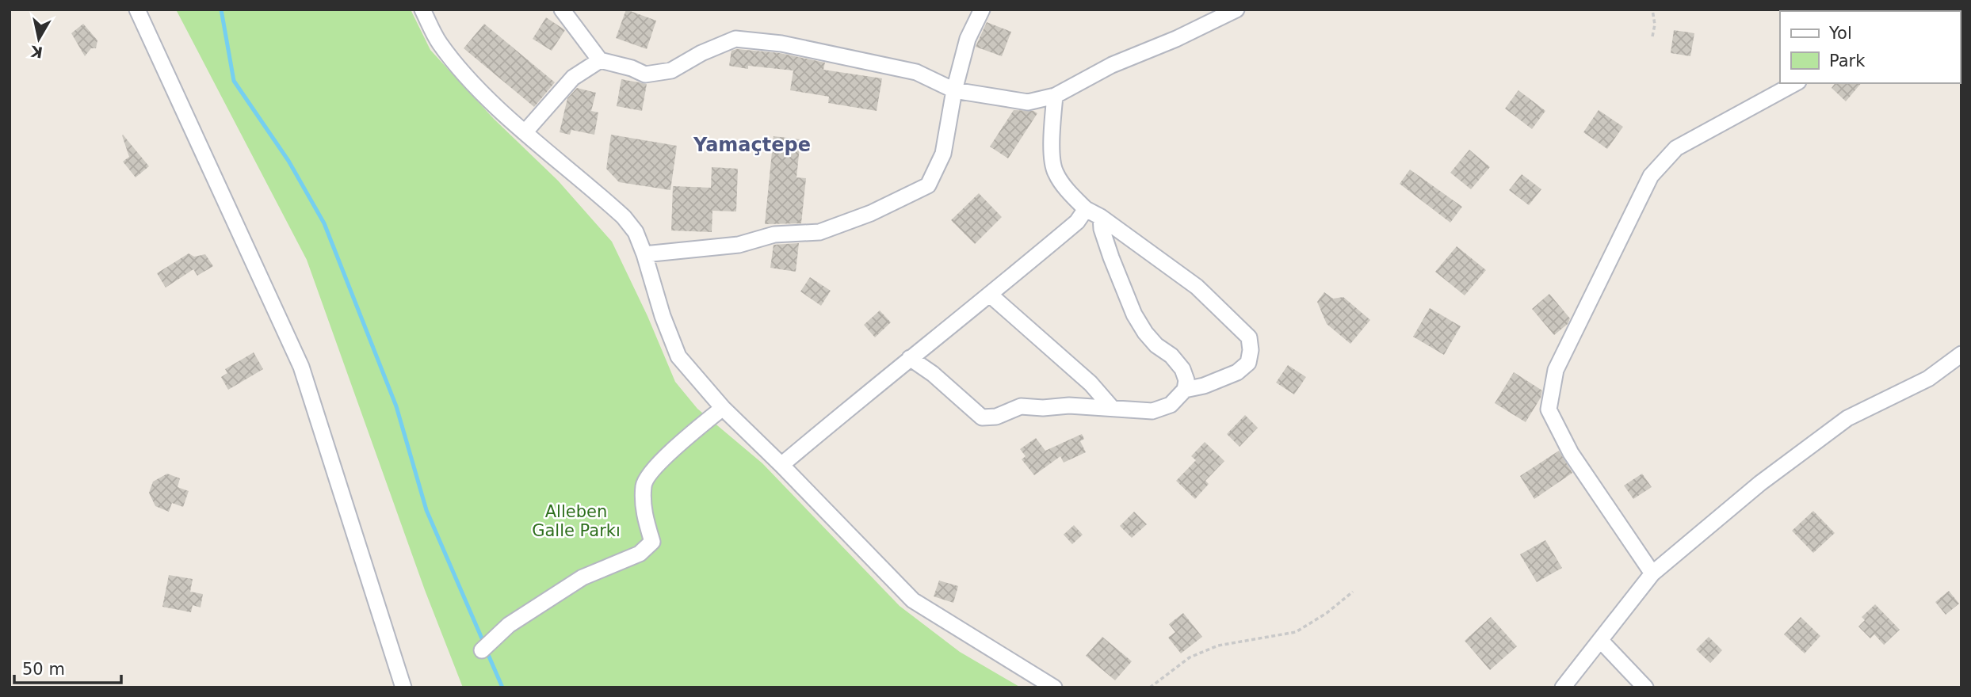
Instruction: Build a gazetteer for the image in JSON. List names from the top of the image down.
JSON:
{
  "districts": ["Yamaçtepe"],
  "parks": ["Alleben Galle Parkı"],
  "legend": ["Yol", "Park"],
  "scale_bar": "50 m",
  "north": "bottom"
}
